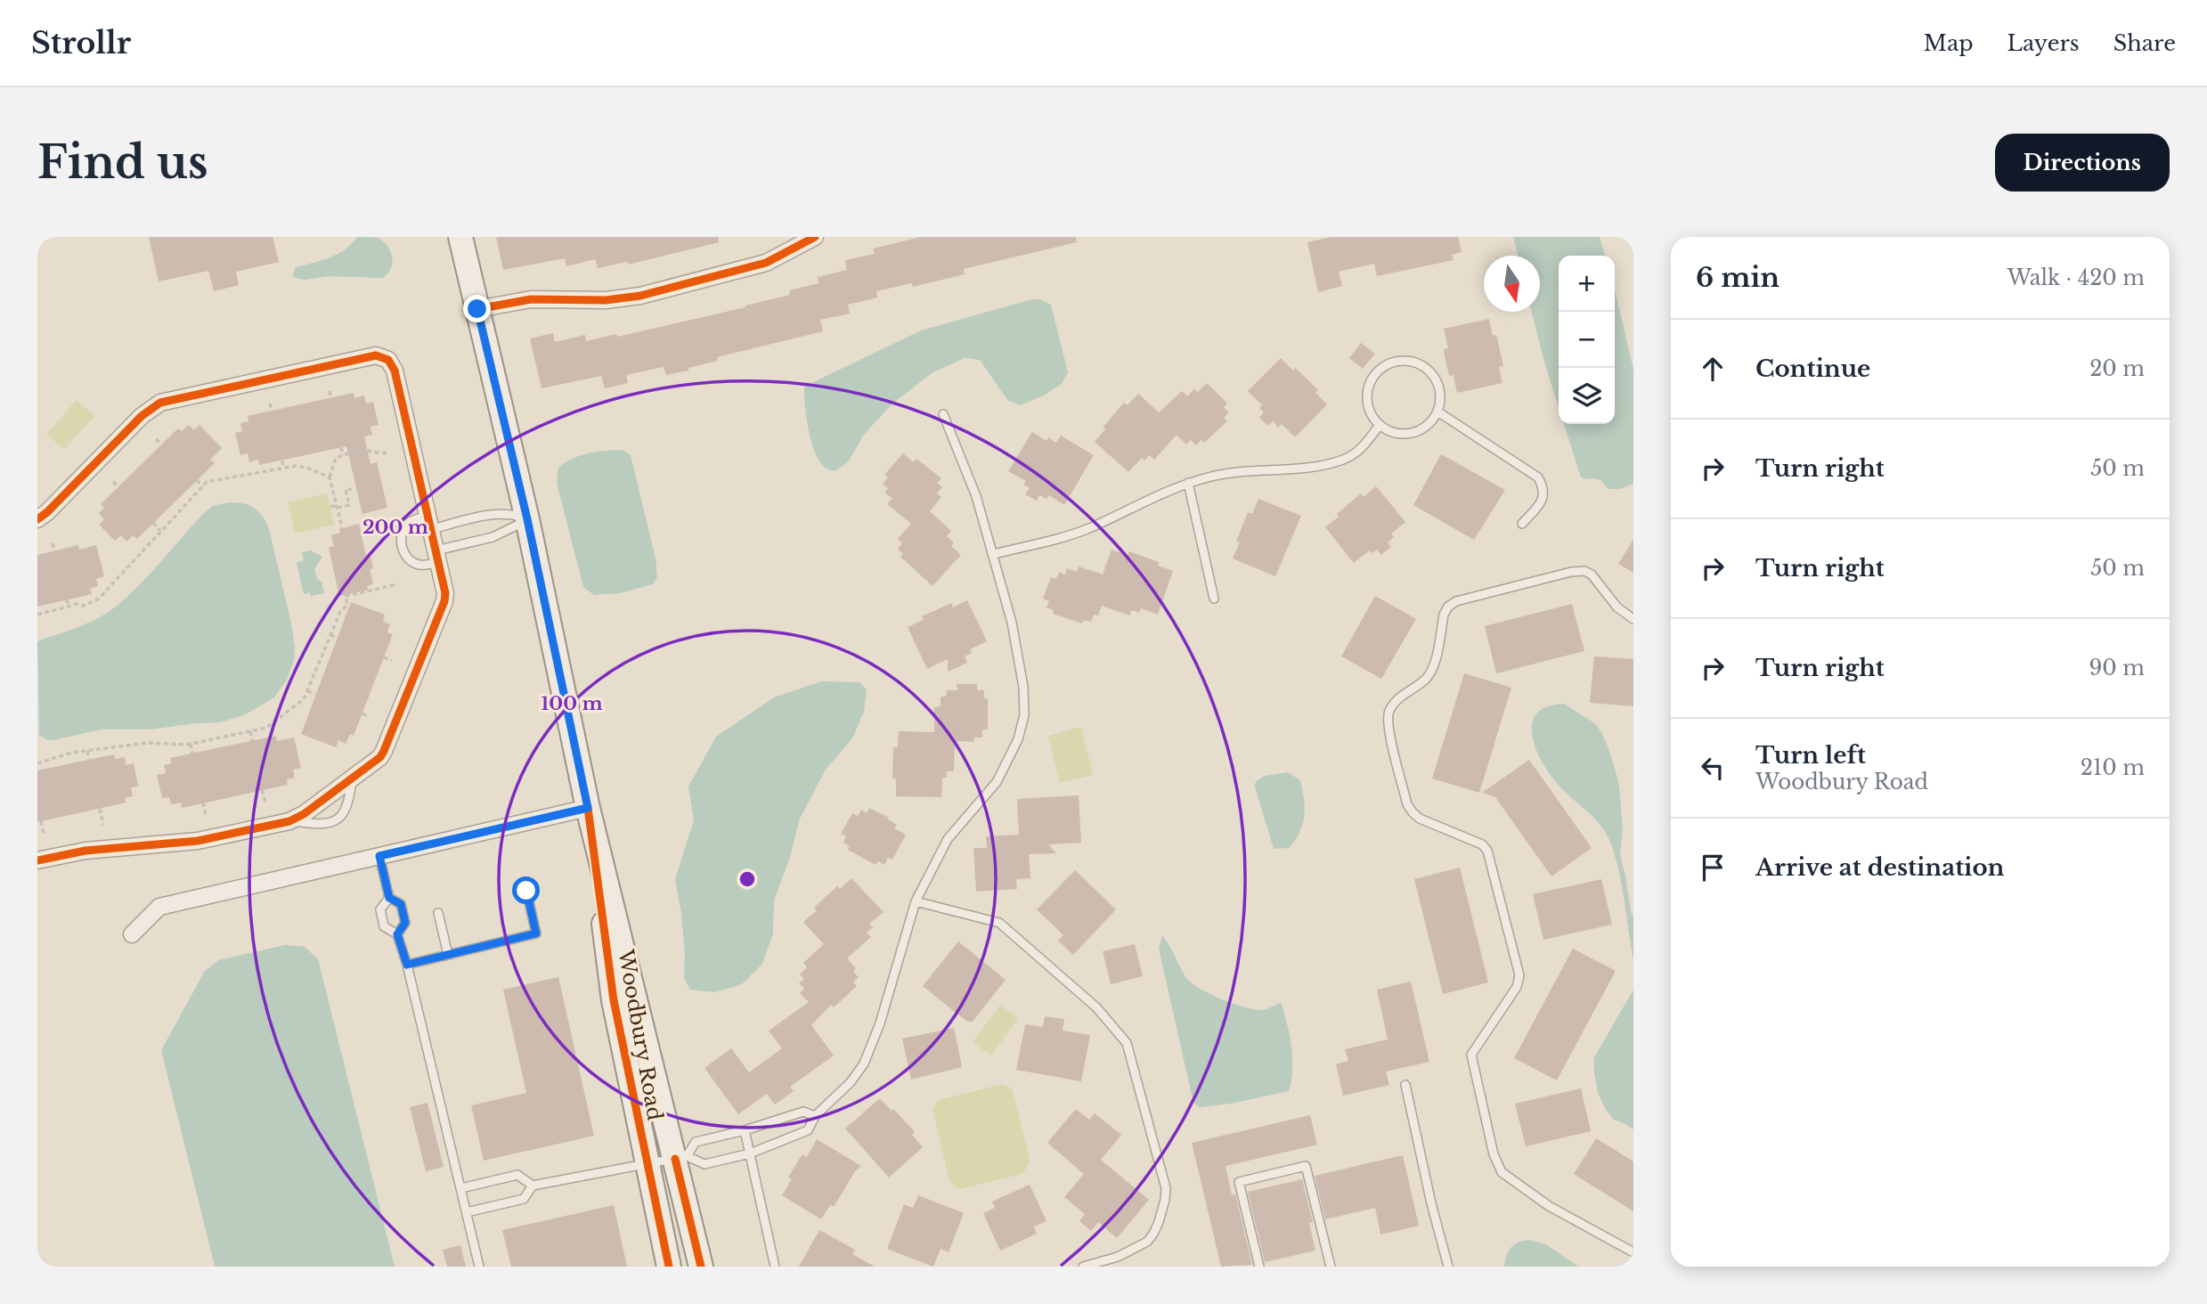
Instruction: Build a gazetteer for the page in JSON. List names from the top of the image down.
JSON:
{
  "streets": {
    "street": ["Woodbury Road"]
  },
  "north": "bottom",
  "page": {
    "header": "Strollr",
    "nav": ["Map", "Layers", "Share"],
    "buttons": "Directions",
    "title": "Find us",
    "heading": ["6 min", "Walk · 420 m"],
    "map_buttons": ["+", "−"],
    "list": [
      ["Continue", "20 m"],
      ["Turn right", "50 m"],
      ["Turn right", "50 m"],
      ["Turn right", "90 m"],
      ["Turn left", "Woodbury Road", "210 m"],
      "Arrive at destination"
    ]
  },
  "rings": ["200 m", "100 m"]
}
